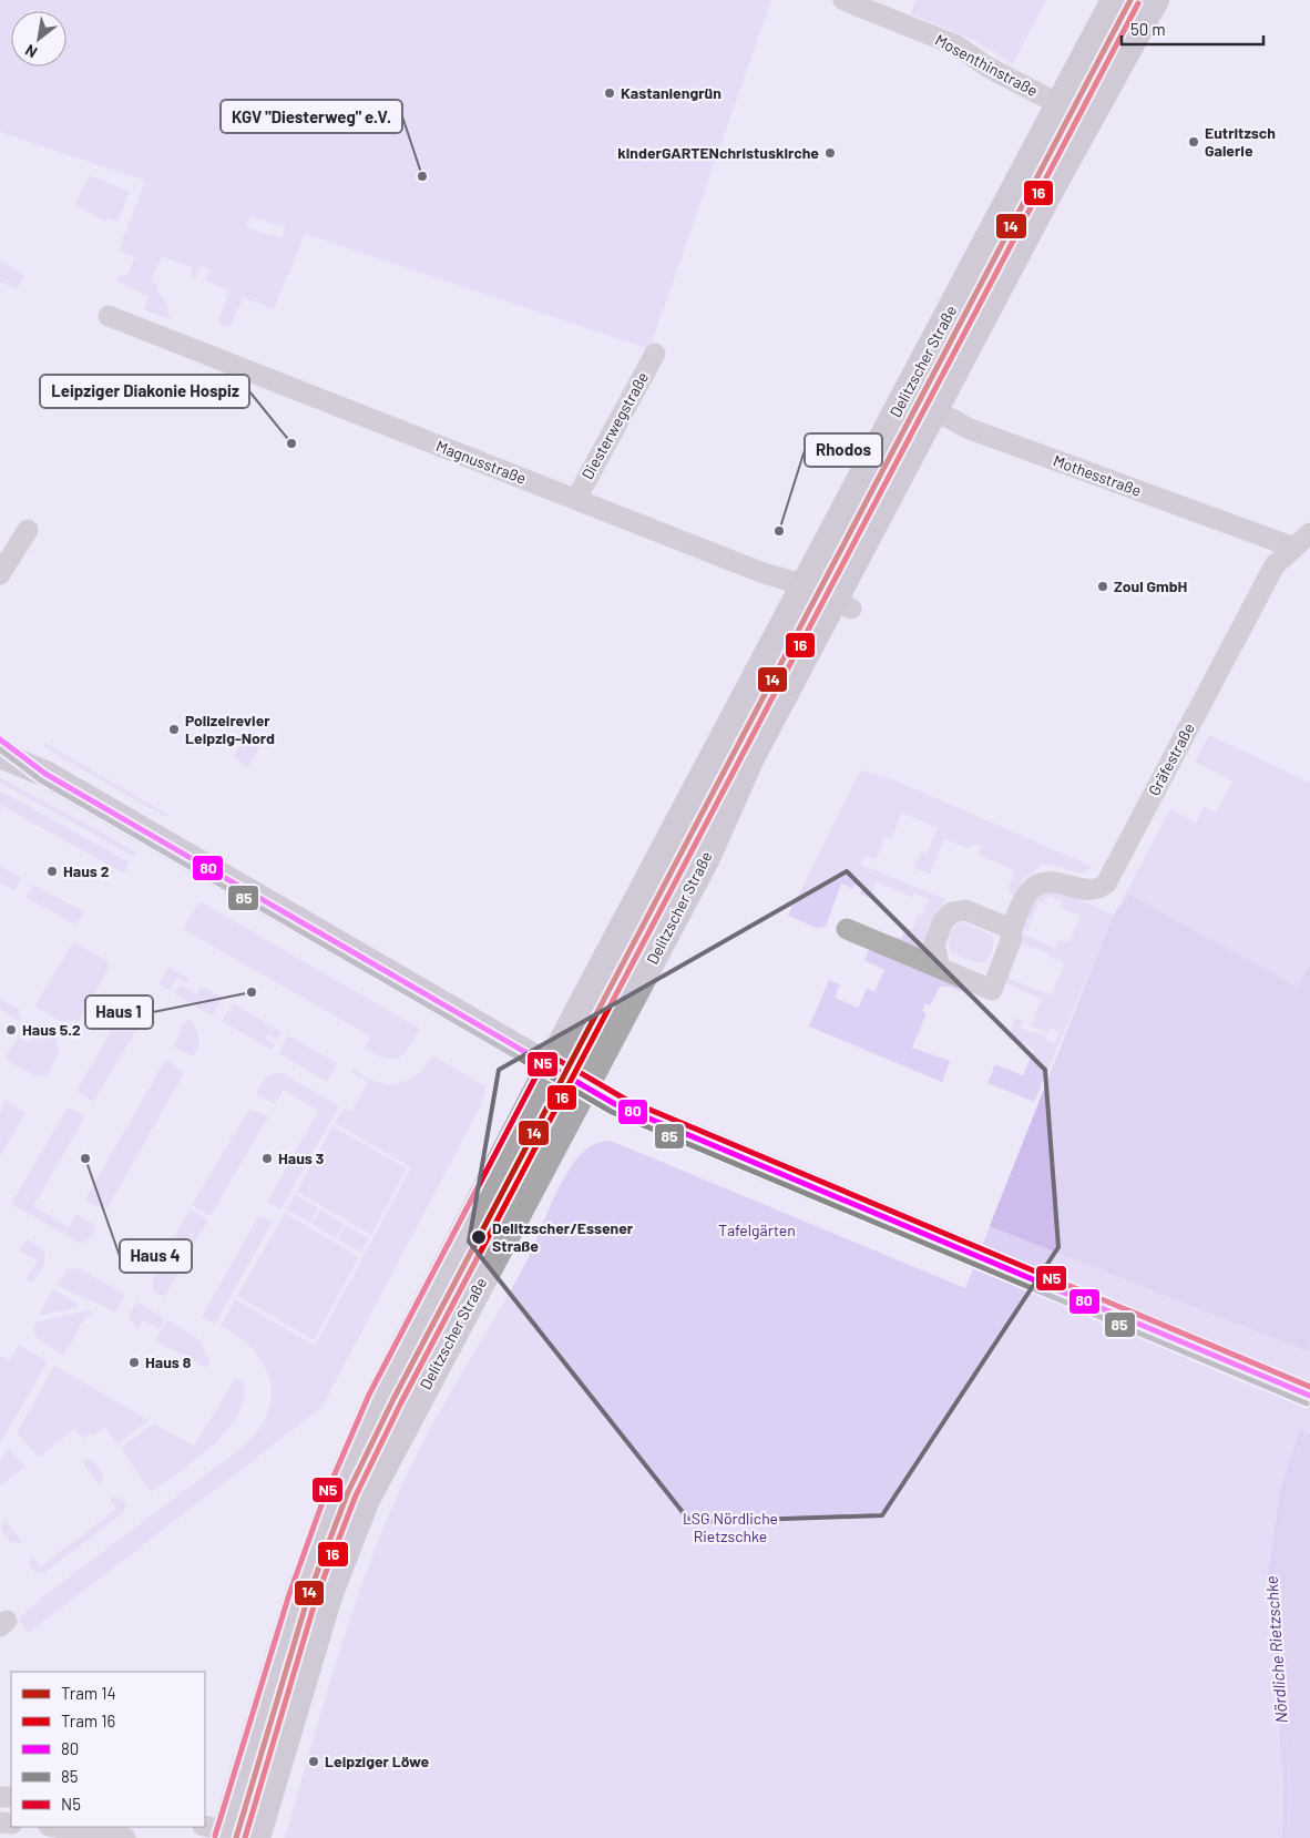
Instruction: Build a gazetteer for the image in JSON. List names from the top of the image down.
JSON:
{
  "streets": {
    "main road": ["Delitzscher Straße"],
    "street": [
      "Mosenthinstraße",
      "Diesterwegstraße",
      "Magnusstraße",
      "Mothesstraße",
      "Gräfestraße"
    ]
  },
  "crossings": [
    ["Mosenthinstraße", "Delitzscher Straße"],
    ["Delitzscher Straße", "Magnusstraße"],
    ["Delitzscher Straße", "Mothesstraße"],
    ["Diesterwegstraße", "Magnusstraße"],
    ["Mothesstraße", "Gräfestraße"]
  ],
  "water": ["Nördliche Rietzschke"],
  "parks": ["Tafelgärten", "LSG Nördliche Rietzschke"],
  "places": [
    "Kastaniengrün",
    "Eutritzsch Galerie",
    "kinderGARTENchristuskirche",
    "KGV \"Diesterweg\" e.V.",
    "Leipziger Diakonie Hospiz",
    "Rhodos",
    "Zoul GmbH",
    "Polizeirevier Leipzig-Nord",
    "Haus 2",
    "Haus 1",
    "Haus 5.2",
    "Haus 4",
    "Haus 3",
    "Delitzscher/Essener Straße",
    "Haus 8",
    "Leipziger Löwe"
  ],
  "lines": [
    "tram line 14",
    "tram line 16",
    "transit line 80",
    "transit line 85",
    "transit line N5"
  ],
  "legend": [
    "Tram 14",
    "Tram 16",
    "80",
    "85",
    "N5"
  ],
  "scale_bar": "50 m",
  "north": "bottom left"
}
